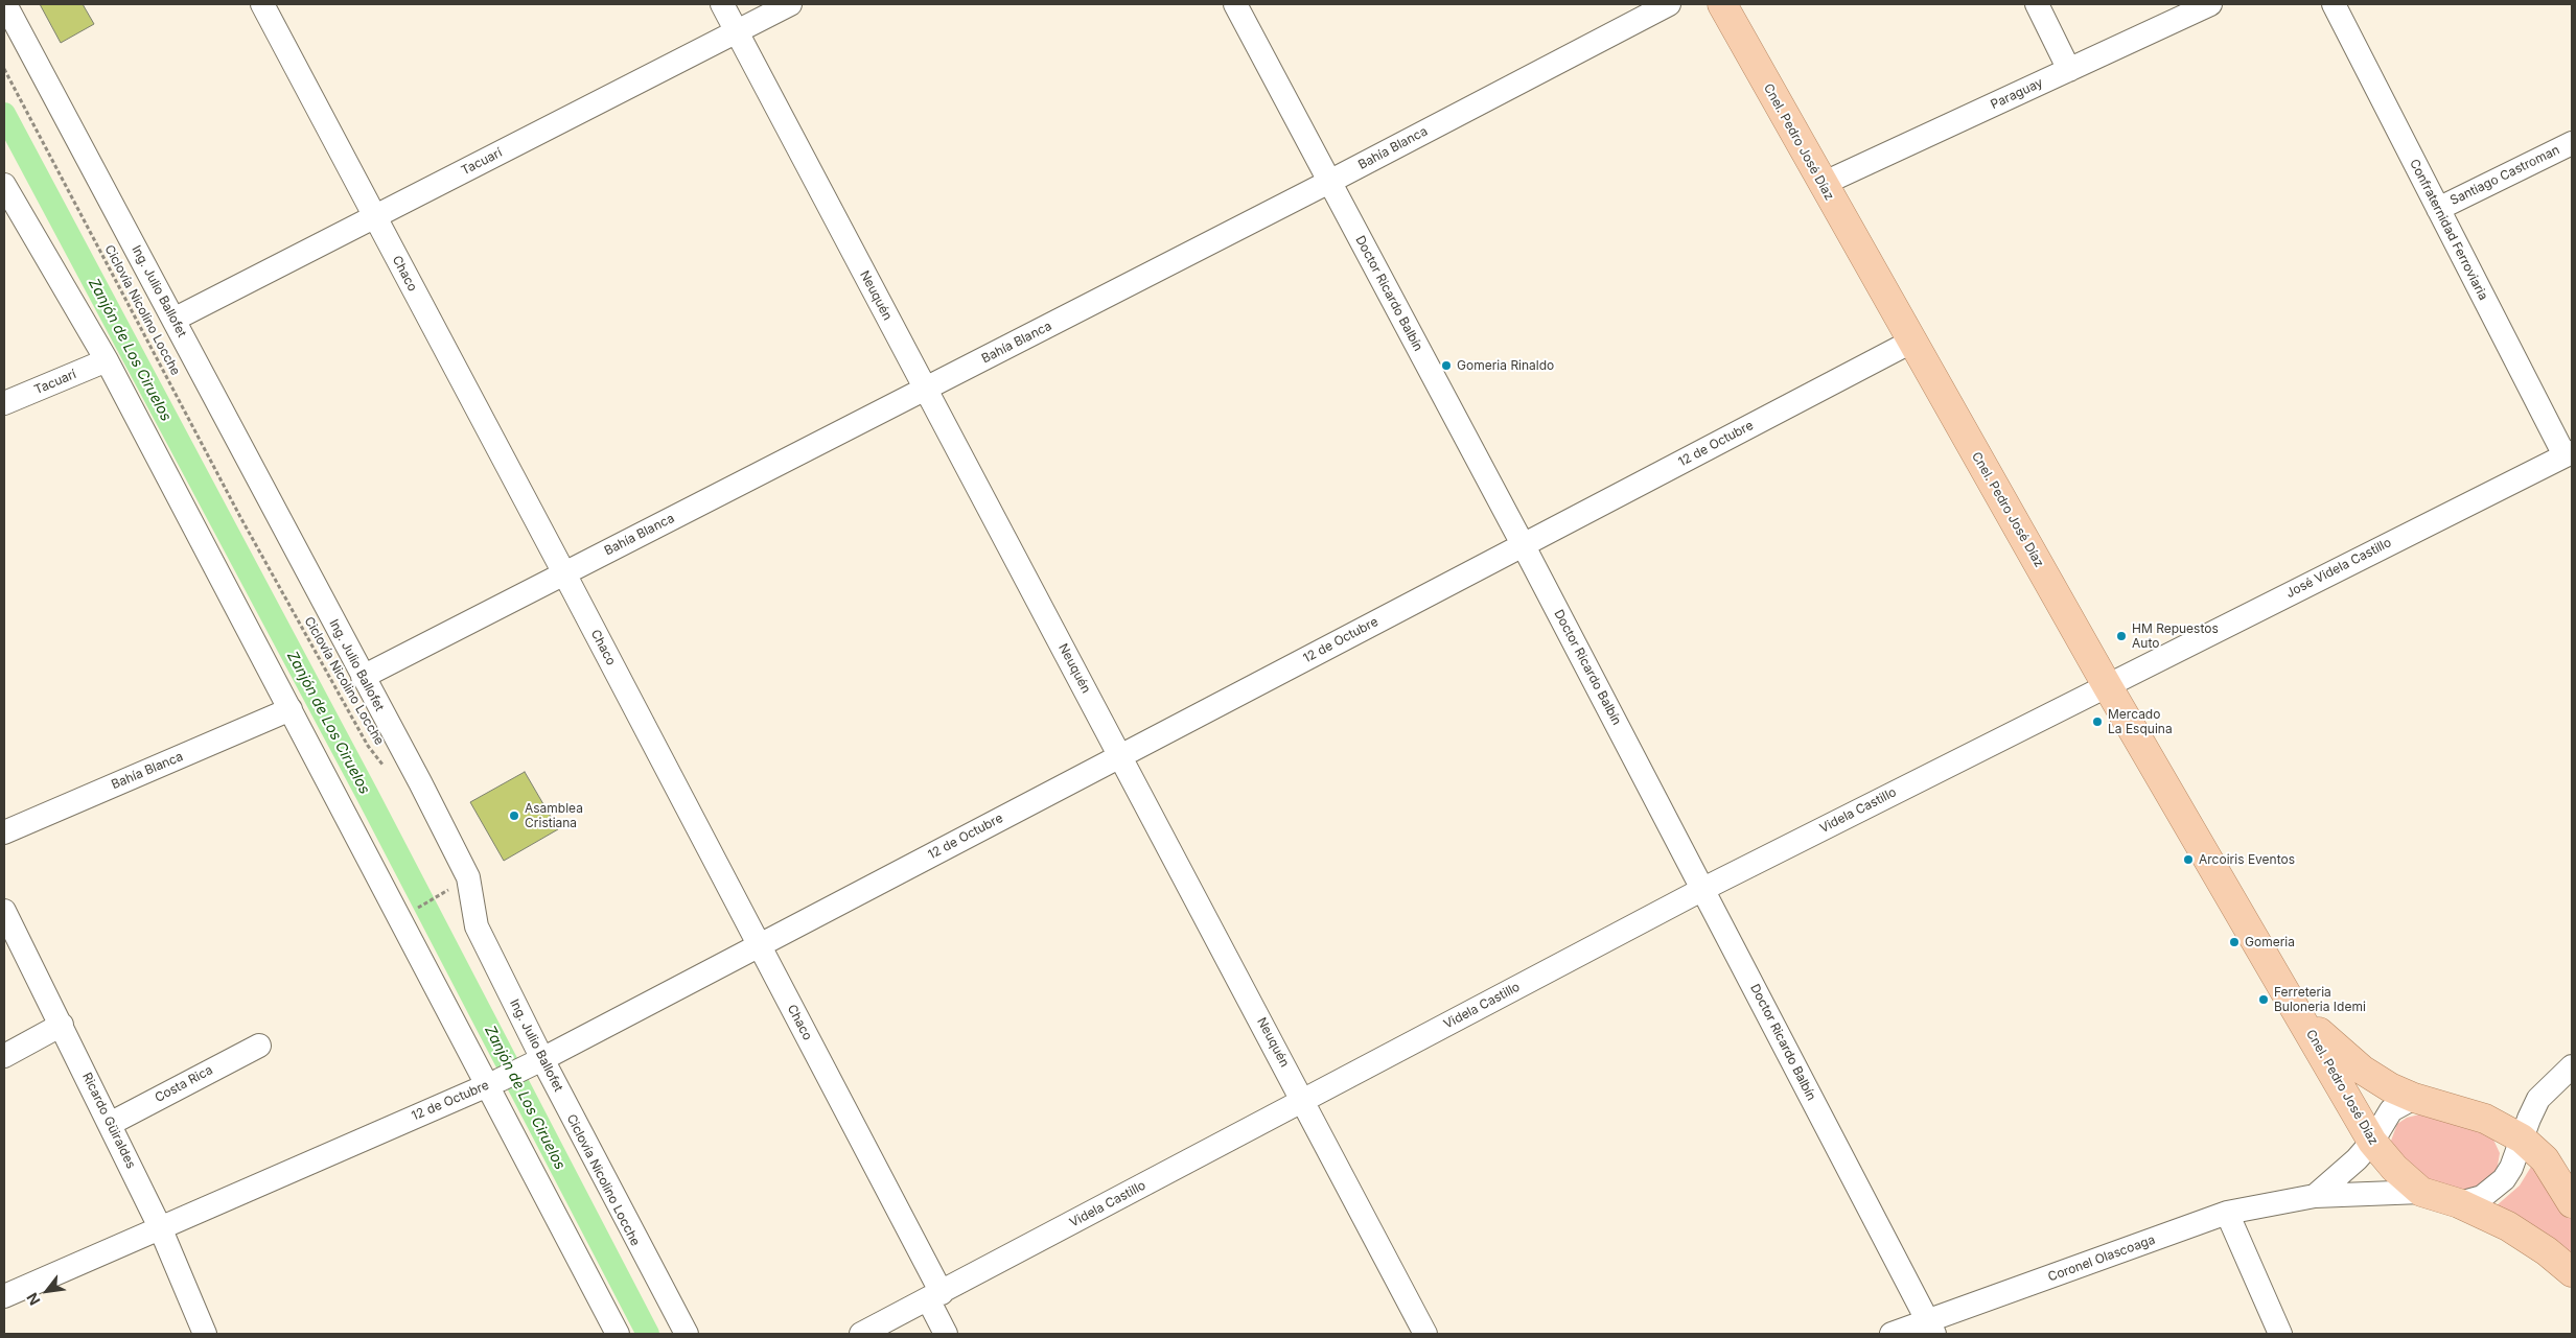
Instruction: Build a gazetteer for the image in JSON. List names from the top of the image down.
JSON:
{
  "streets": {
    "main road": ["Cnel. Pedro José Díaz"],
    "street": [
      "Paraguay",
      "Bahía Blanca",
      "Tacuarí",
      "Santiago Castroman",
      "Confraternidad Ferroviaria",
      "Chaco",
      "Ing. Julio Ballofet",
      "Doctor Ricardo Balbín",
      "Neuquén",
      "12 de Octubre",
      "José Videla Castillo",
      "Videla Castillo",
      "Costa Rica",
      "Ricardo Güiraldes",
      "Coronel Olascoaga"
    ],
    "path": ["Ciclovía Nicolino Locche"]
  },
  "crossings": [
    ["Paraguay", "Cnel. Pedro José Díaz"],
    ["Cnel. Pedro José Díaz", "12 de Octubre"],
    ["Cnel. Pedro José Díaz", "José Videla Castillo"],
    ["Cnel. Pedro José Díaz", "Videla Castillo"],
    ["Cnel. Pedro José Díaz", "Coronel Olascoaga"],
    ["Bahía Blanca", "Chaco"],
    ["Bahía Blanca", "Ing. Julio Ballofet"],
    ["Bahía Blanca", "Doctor Ricardo Balbín"],
    ["Bahía Blanca", "Neuquén"],
    ["Tacuarí", "Chaco"],
    ["Tacuarí", "Ing. Julio Ballofet"],
    ["Tacuarí", "Neuquén"],
    ["Santiago Castroman", "Confraternidad Ferroviaria"],
    ["Confraternidad Ferroviaria", "José Videla Castillo"],
    ["Chaco", "12 de Octubre"],
    ["Chaco", "Videla Castillo"],
    ["Ing. Julio Ballofet", "12 de Octubre"],
    ["Doctor Ricardo Balbín", "12 de Octubre"],
    ["Doctor Ricardo Balbín", "Videla Castillo"],
    ["Doctor Ricardo Balbín", "Coronel Olascoaga"],
    ["Neuquén", "12 de Octubre"],
    ["Neuquén", "Videla Castillo"],
    ["12 de Octubre", "Ricardo Güiraldes"],
    ["José Videla Castillo", "Videla Castillo"],
    ["Costa Rica", "Ricardo Güiraldes"]
  ],
  "water": ["Zanjón de Los Ciruelos"],
  "places": [
    "Gomeria Rinaldo",
    "HM Repuestos Auto",
    "Mercado La Esquina",
    "Asamblea Cristiana",
    "Arcoiris Eventos",
    "Gomeria",
    "Ferreteria Buloneria Idemi"
  ],
  "north": "bottom left"
}
